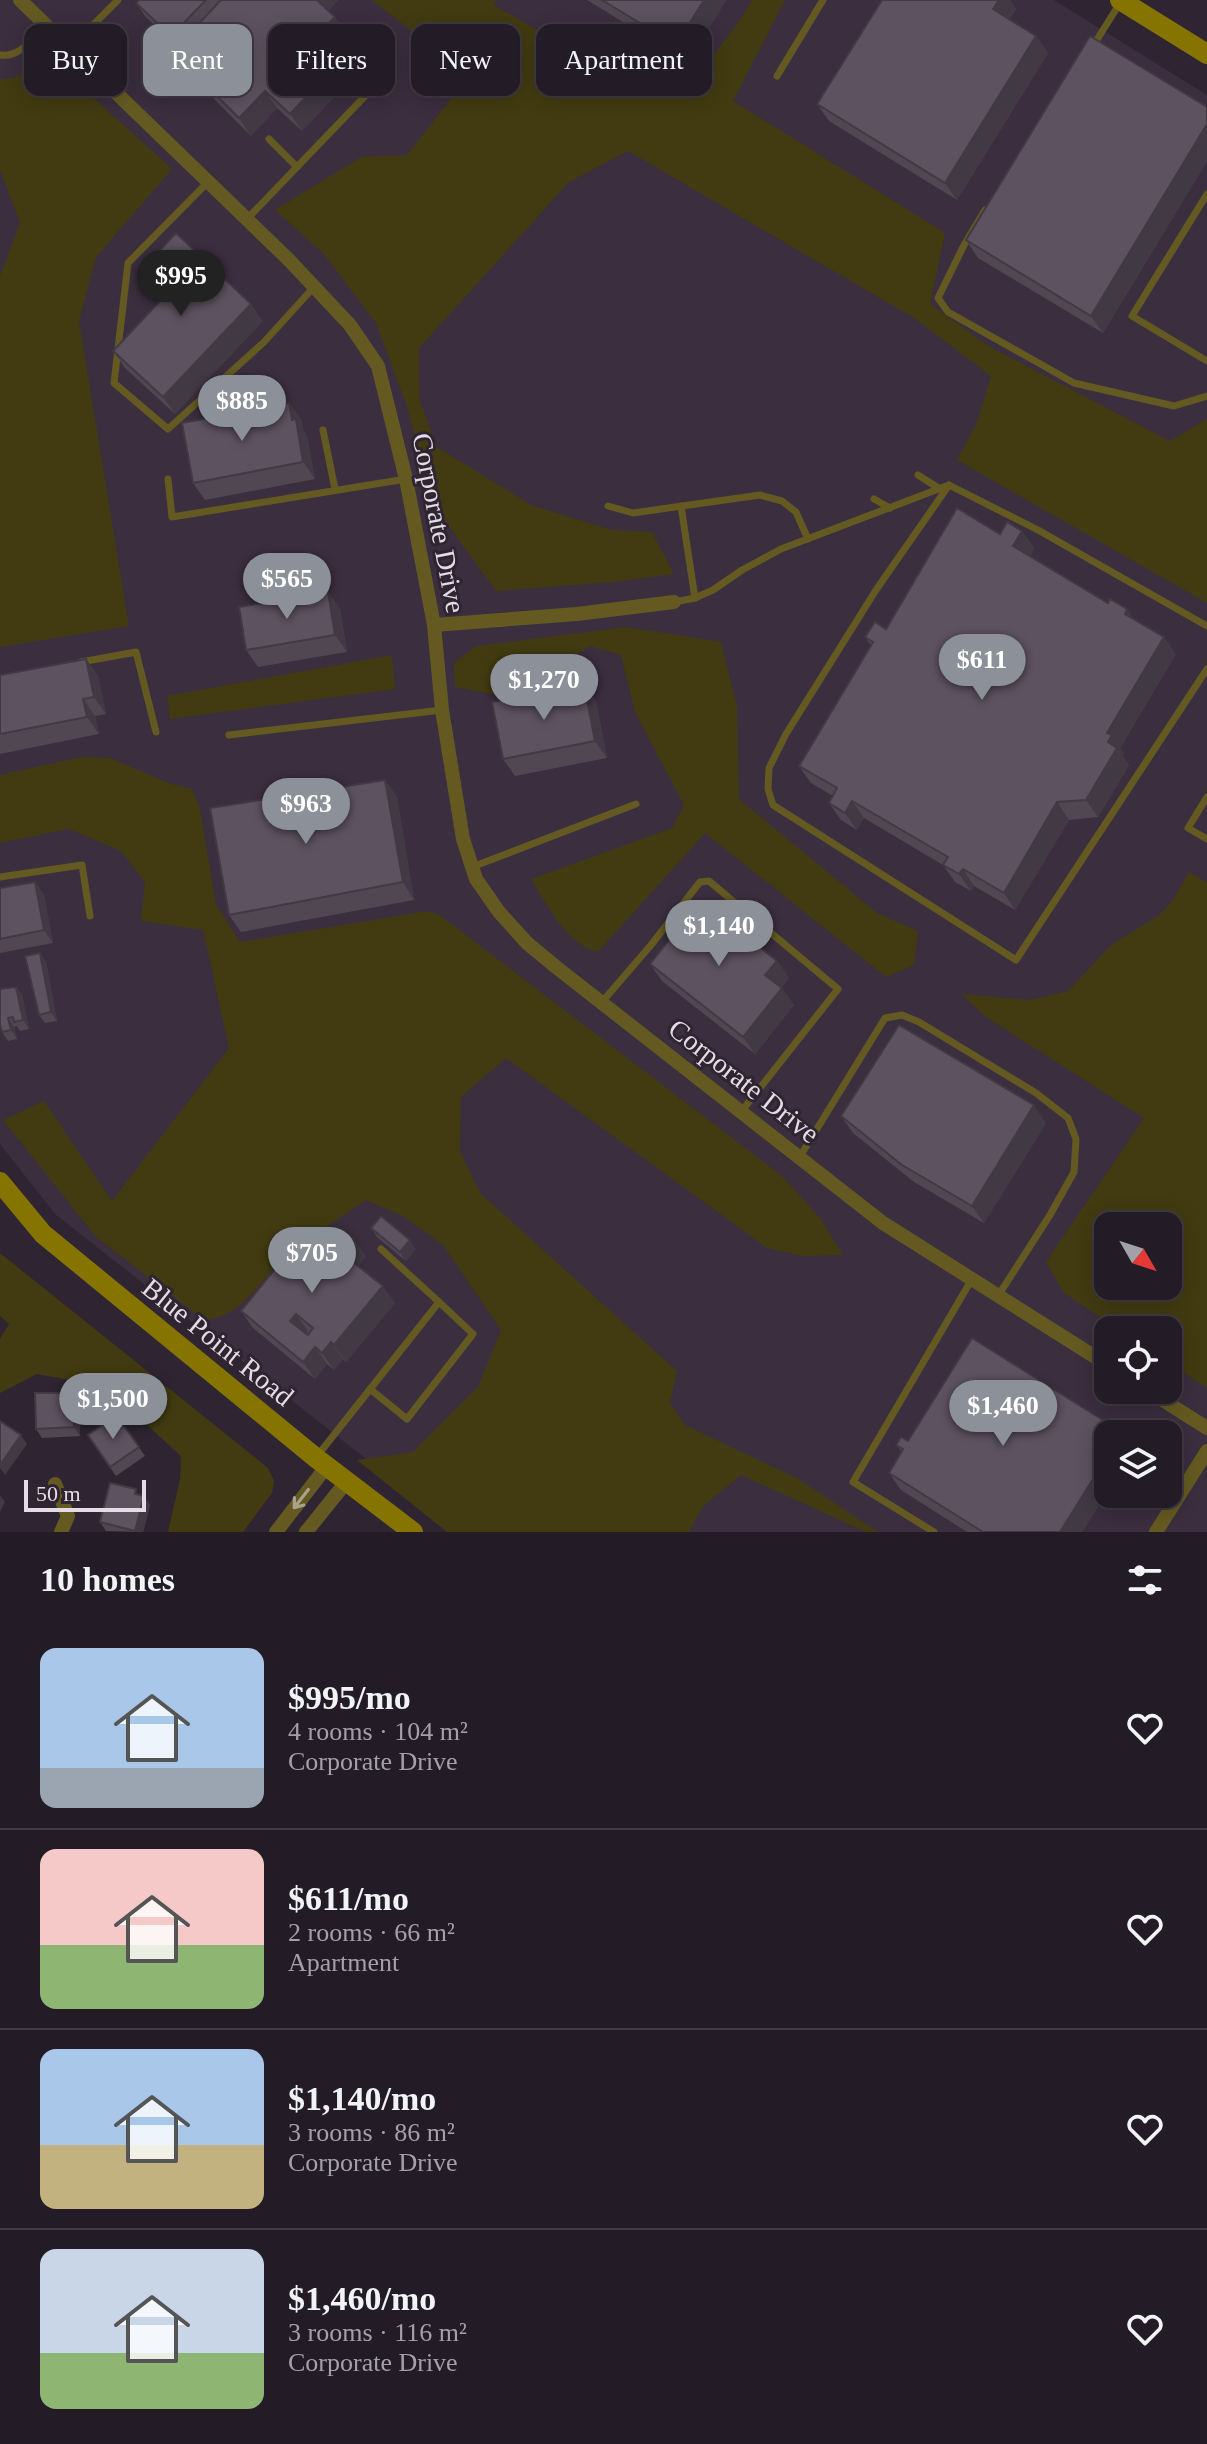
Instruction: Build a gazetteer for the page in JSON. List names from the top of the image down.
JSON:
{
  "streets": {
    "street": ["Corporate Drive", "Blue Point Road"]
  },
  "scale_bar": "50 m",
  "north": "bottom right",
  "page": {
    "chip": [
      "Buy",
      "Rent",
      "Filters",
      "New",
      "Apartment"
    ],
    "price": [
      "$995",
      "$885",
      "$565",
      "$611",
      "$1,270",
      "$963",
      "$1,140",
      "$705",
      "$1,500",
      "$1,460"
    ],
    "scale": "50 m",
    "heading": "10 homes",
    "list": [
      {
        "name": "$995/mo",
        "note": "4 rooms · 104 m² · Corporate Drive"
      },
      {
        "name": "$611/mo",
        "note": "2 rooms · 66 m² · Apartment"
      },
      {
        "name": "$1,140/mo",
        "note": "3 rooms · 86 m² · Corporate Drive"
      },
      {
        "name": "$1,460/mo",
        "note": "3 rooms · 116 m² · Corporate Drive"
      }
    ]
  }
}
